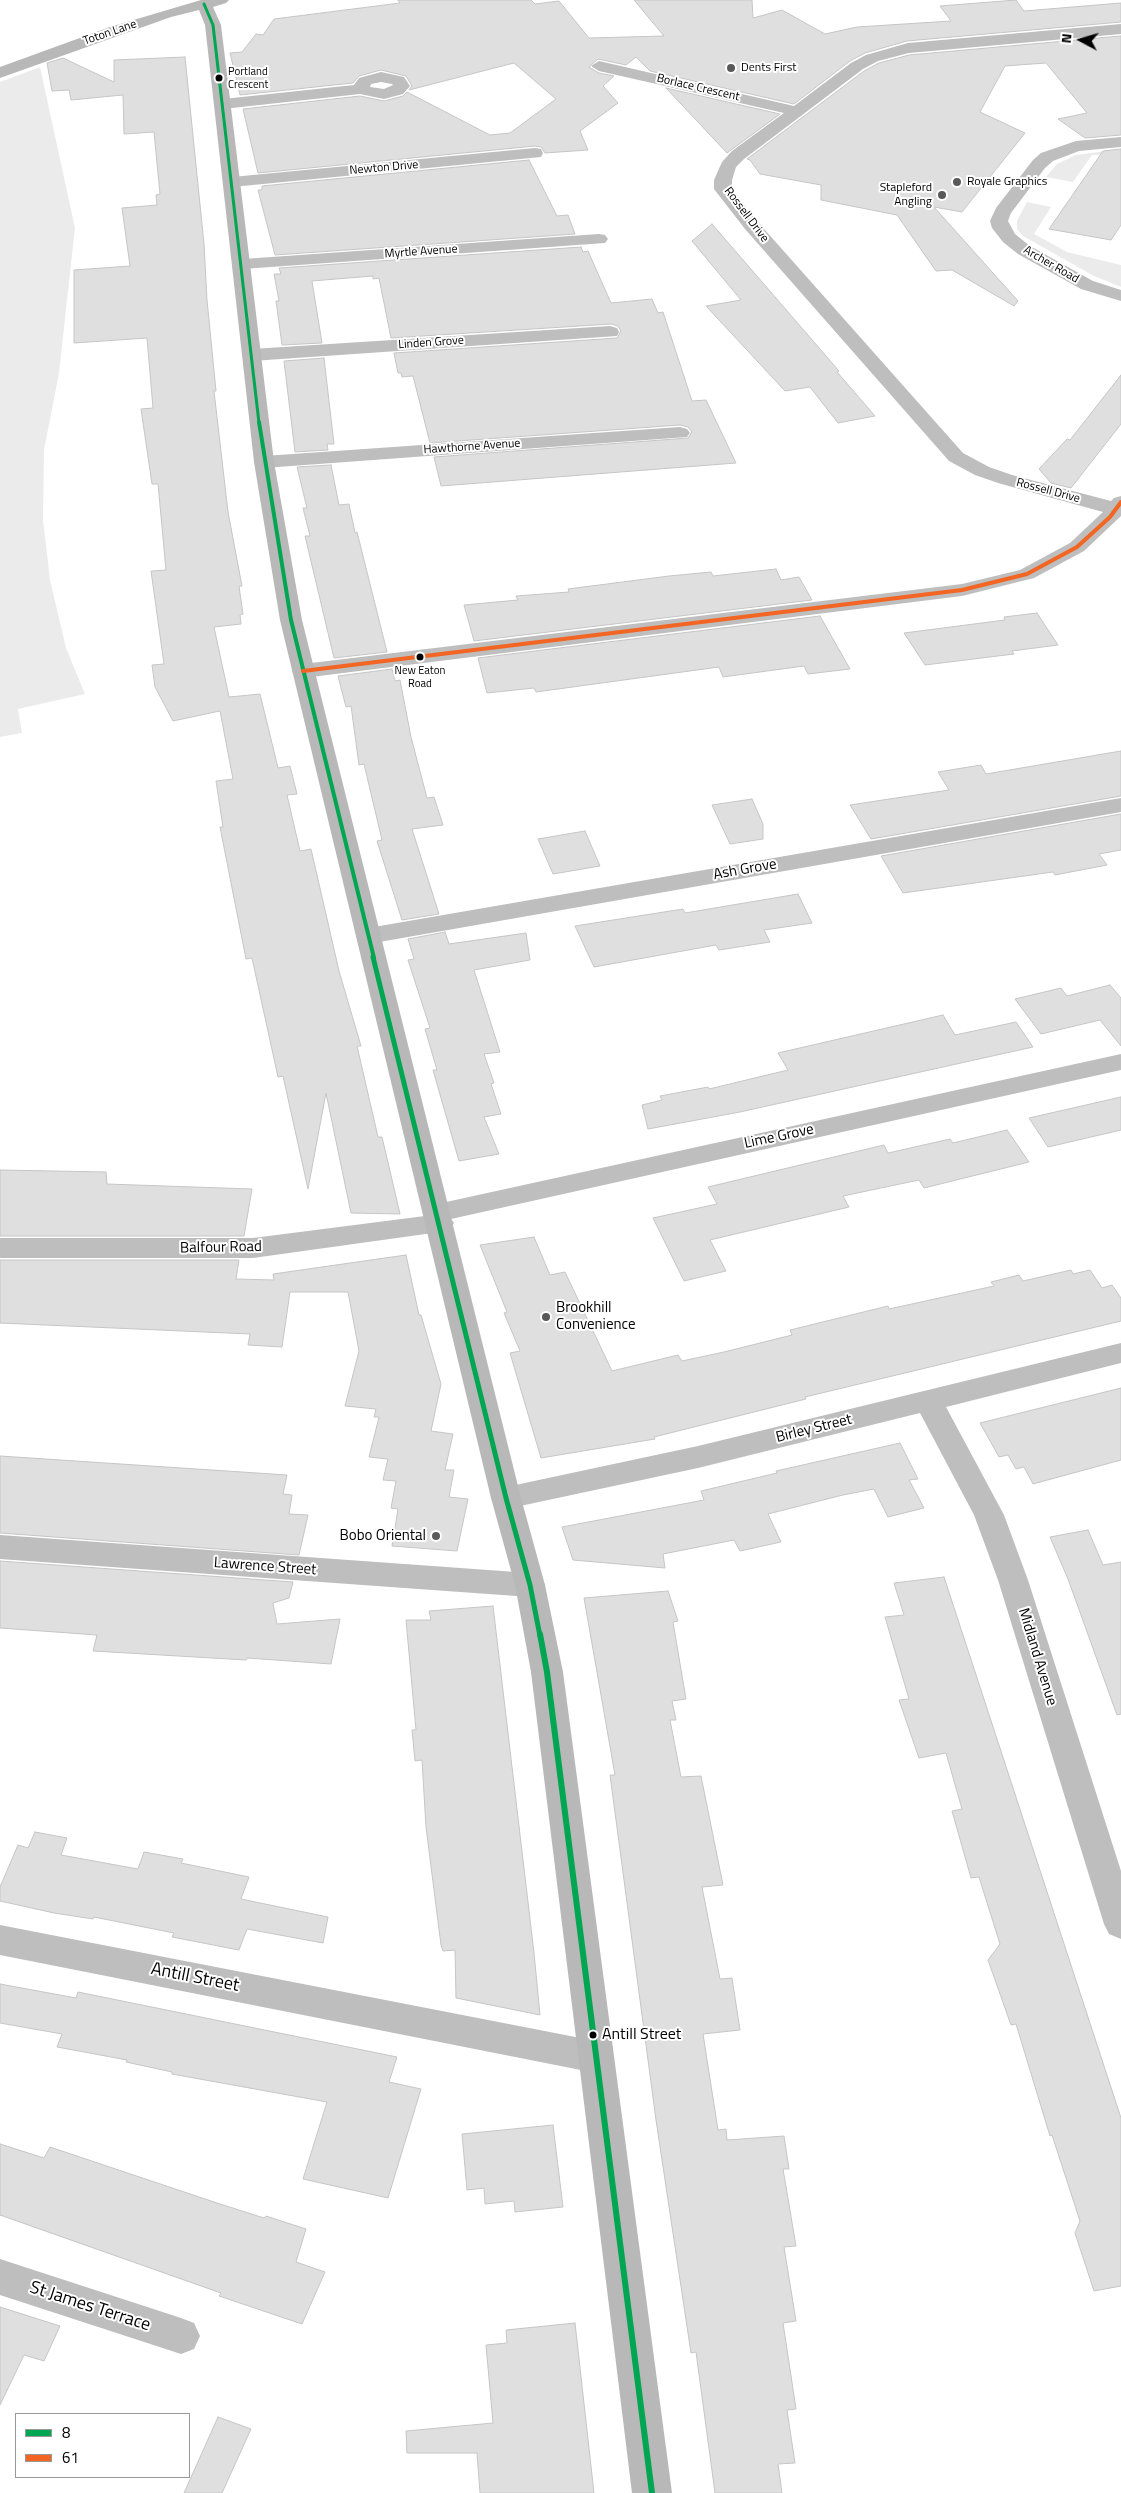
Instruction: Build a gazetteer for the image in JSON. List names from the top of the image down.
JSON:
{
  "streets": {
    "street": [
      "Toton Lane",
      "Borlace Crescent",
      "Newton Drive",
      "Rossell Drive",
      "Myrtle Avenue",
      "Archer Road",
      "Linden Grove",
      "Hawthorne Avenue",
      "Ash Grove",
      "Lime Grove",
      "Balfour Road",
      "Birley Street",
      "Lawrence Street",
      "Midland Avenue",
      "Antill Street",
      "St James Terrace"
    ]
  },
  "crossings": [
    ["Borlace Crescent", "Rossell Drive"],
    ["Lime Grove", "Balfour Road"],
    ["Birley Street", "Midland Avenue"]
  ],
  "places": [
    "Dents First",
    "Portland Crescent",
    "Royale Graphics",
    "Stapleford Angling",
    "New Eaton Road",
    "Brookhill Convenience",
    "Bobo Oriental",
    "Antill Street"
  ],
  "lines": ["transit line 8", "transit line 61"],
  "legend": ["8", "61"],
  "north": "left"
}
